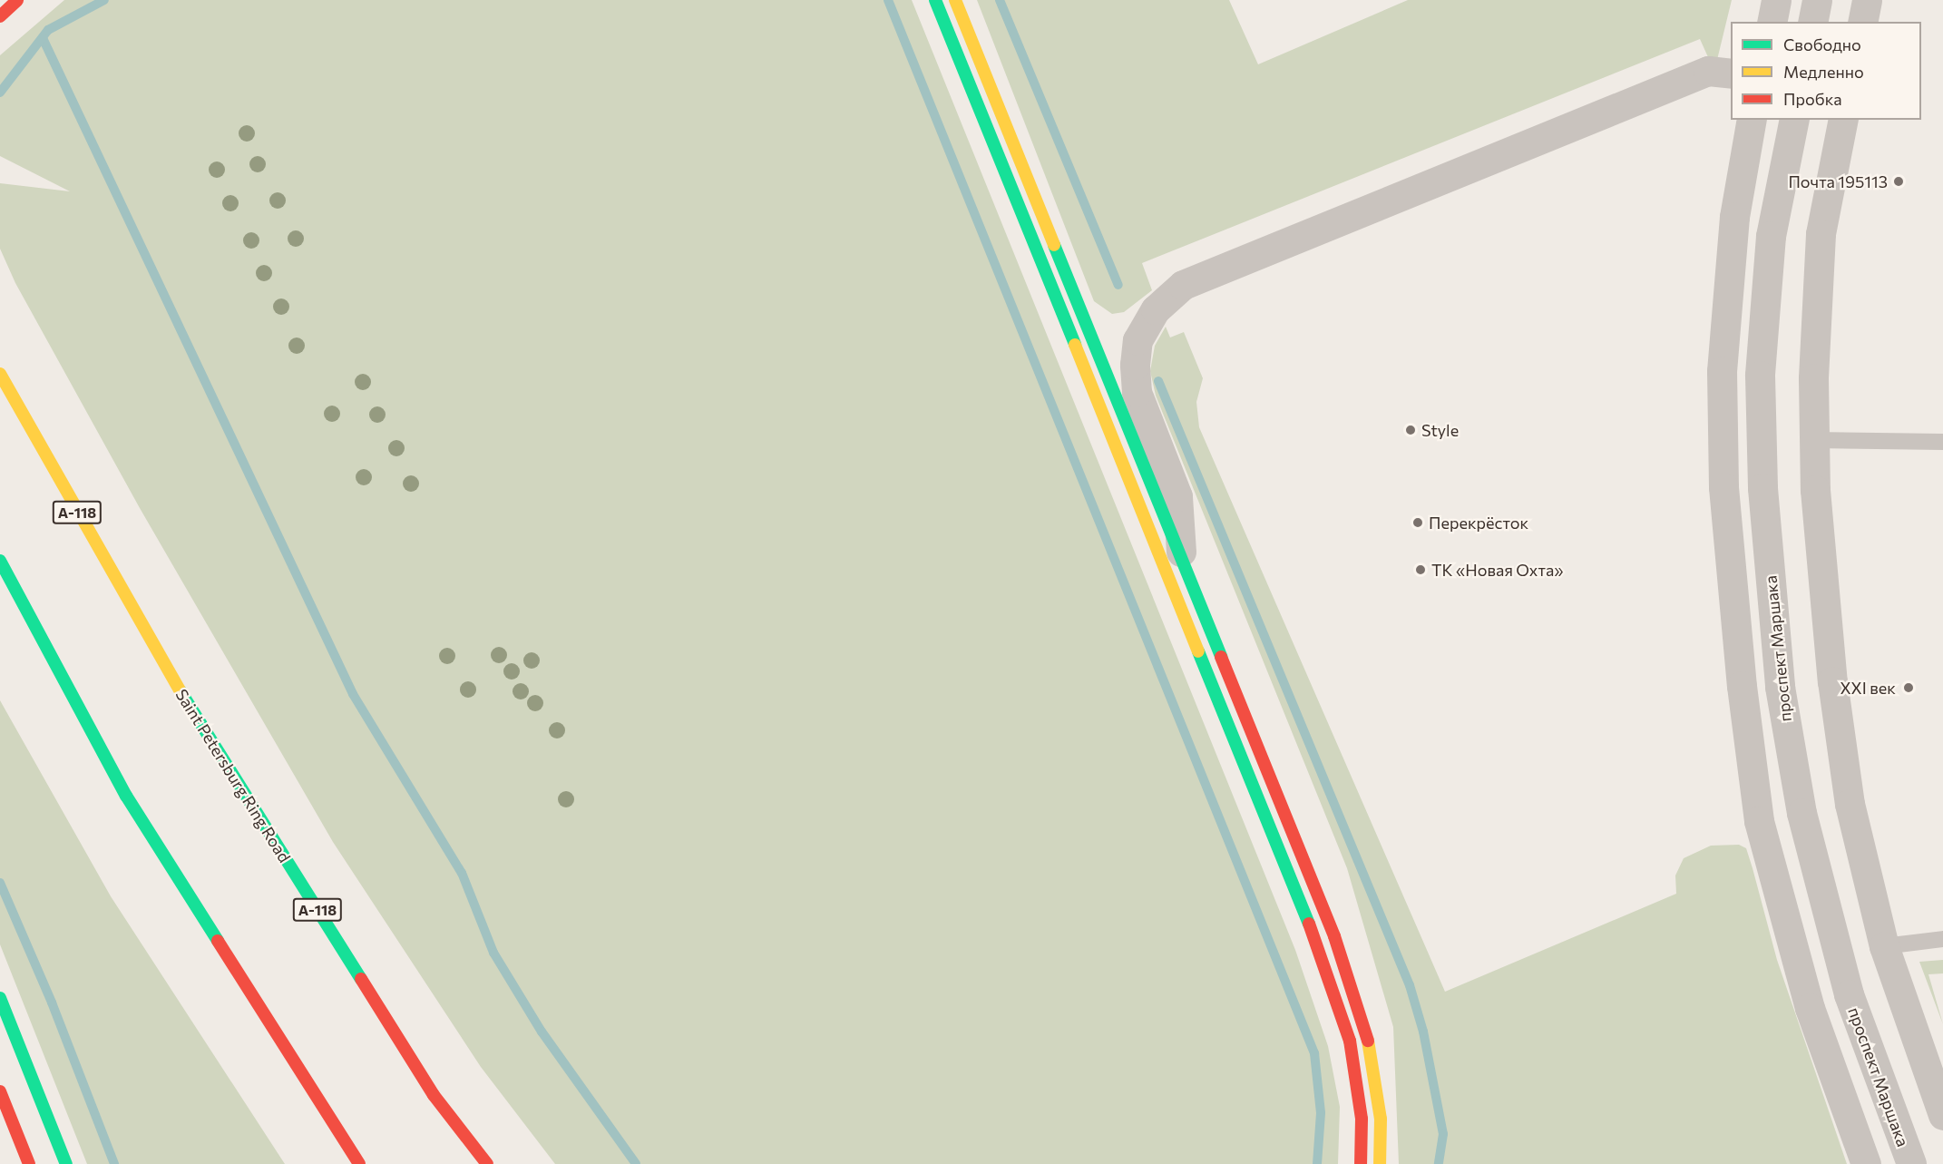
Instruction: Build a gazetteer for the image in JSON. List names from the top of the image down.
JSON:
{
  "streets": {
    "main road": ["А-118", "Saint Petersburg Ring Road"],
    "street": ["проспект Маршака"]
  },
  "places": [
    "Почта 195113",
    "Style",
    "Перекрёсток",
    "ТК «Новая Охта»",
    "XXI век"
  ],
  "legend": ["Свободно", "Медленно", "Пробка"]
}
